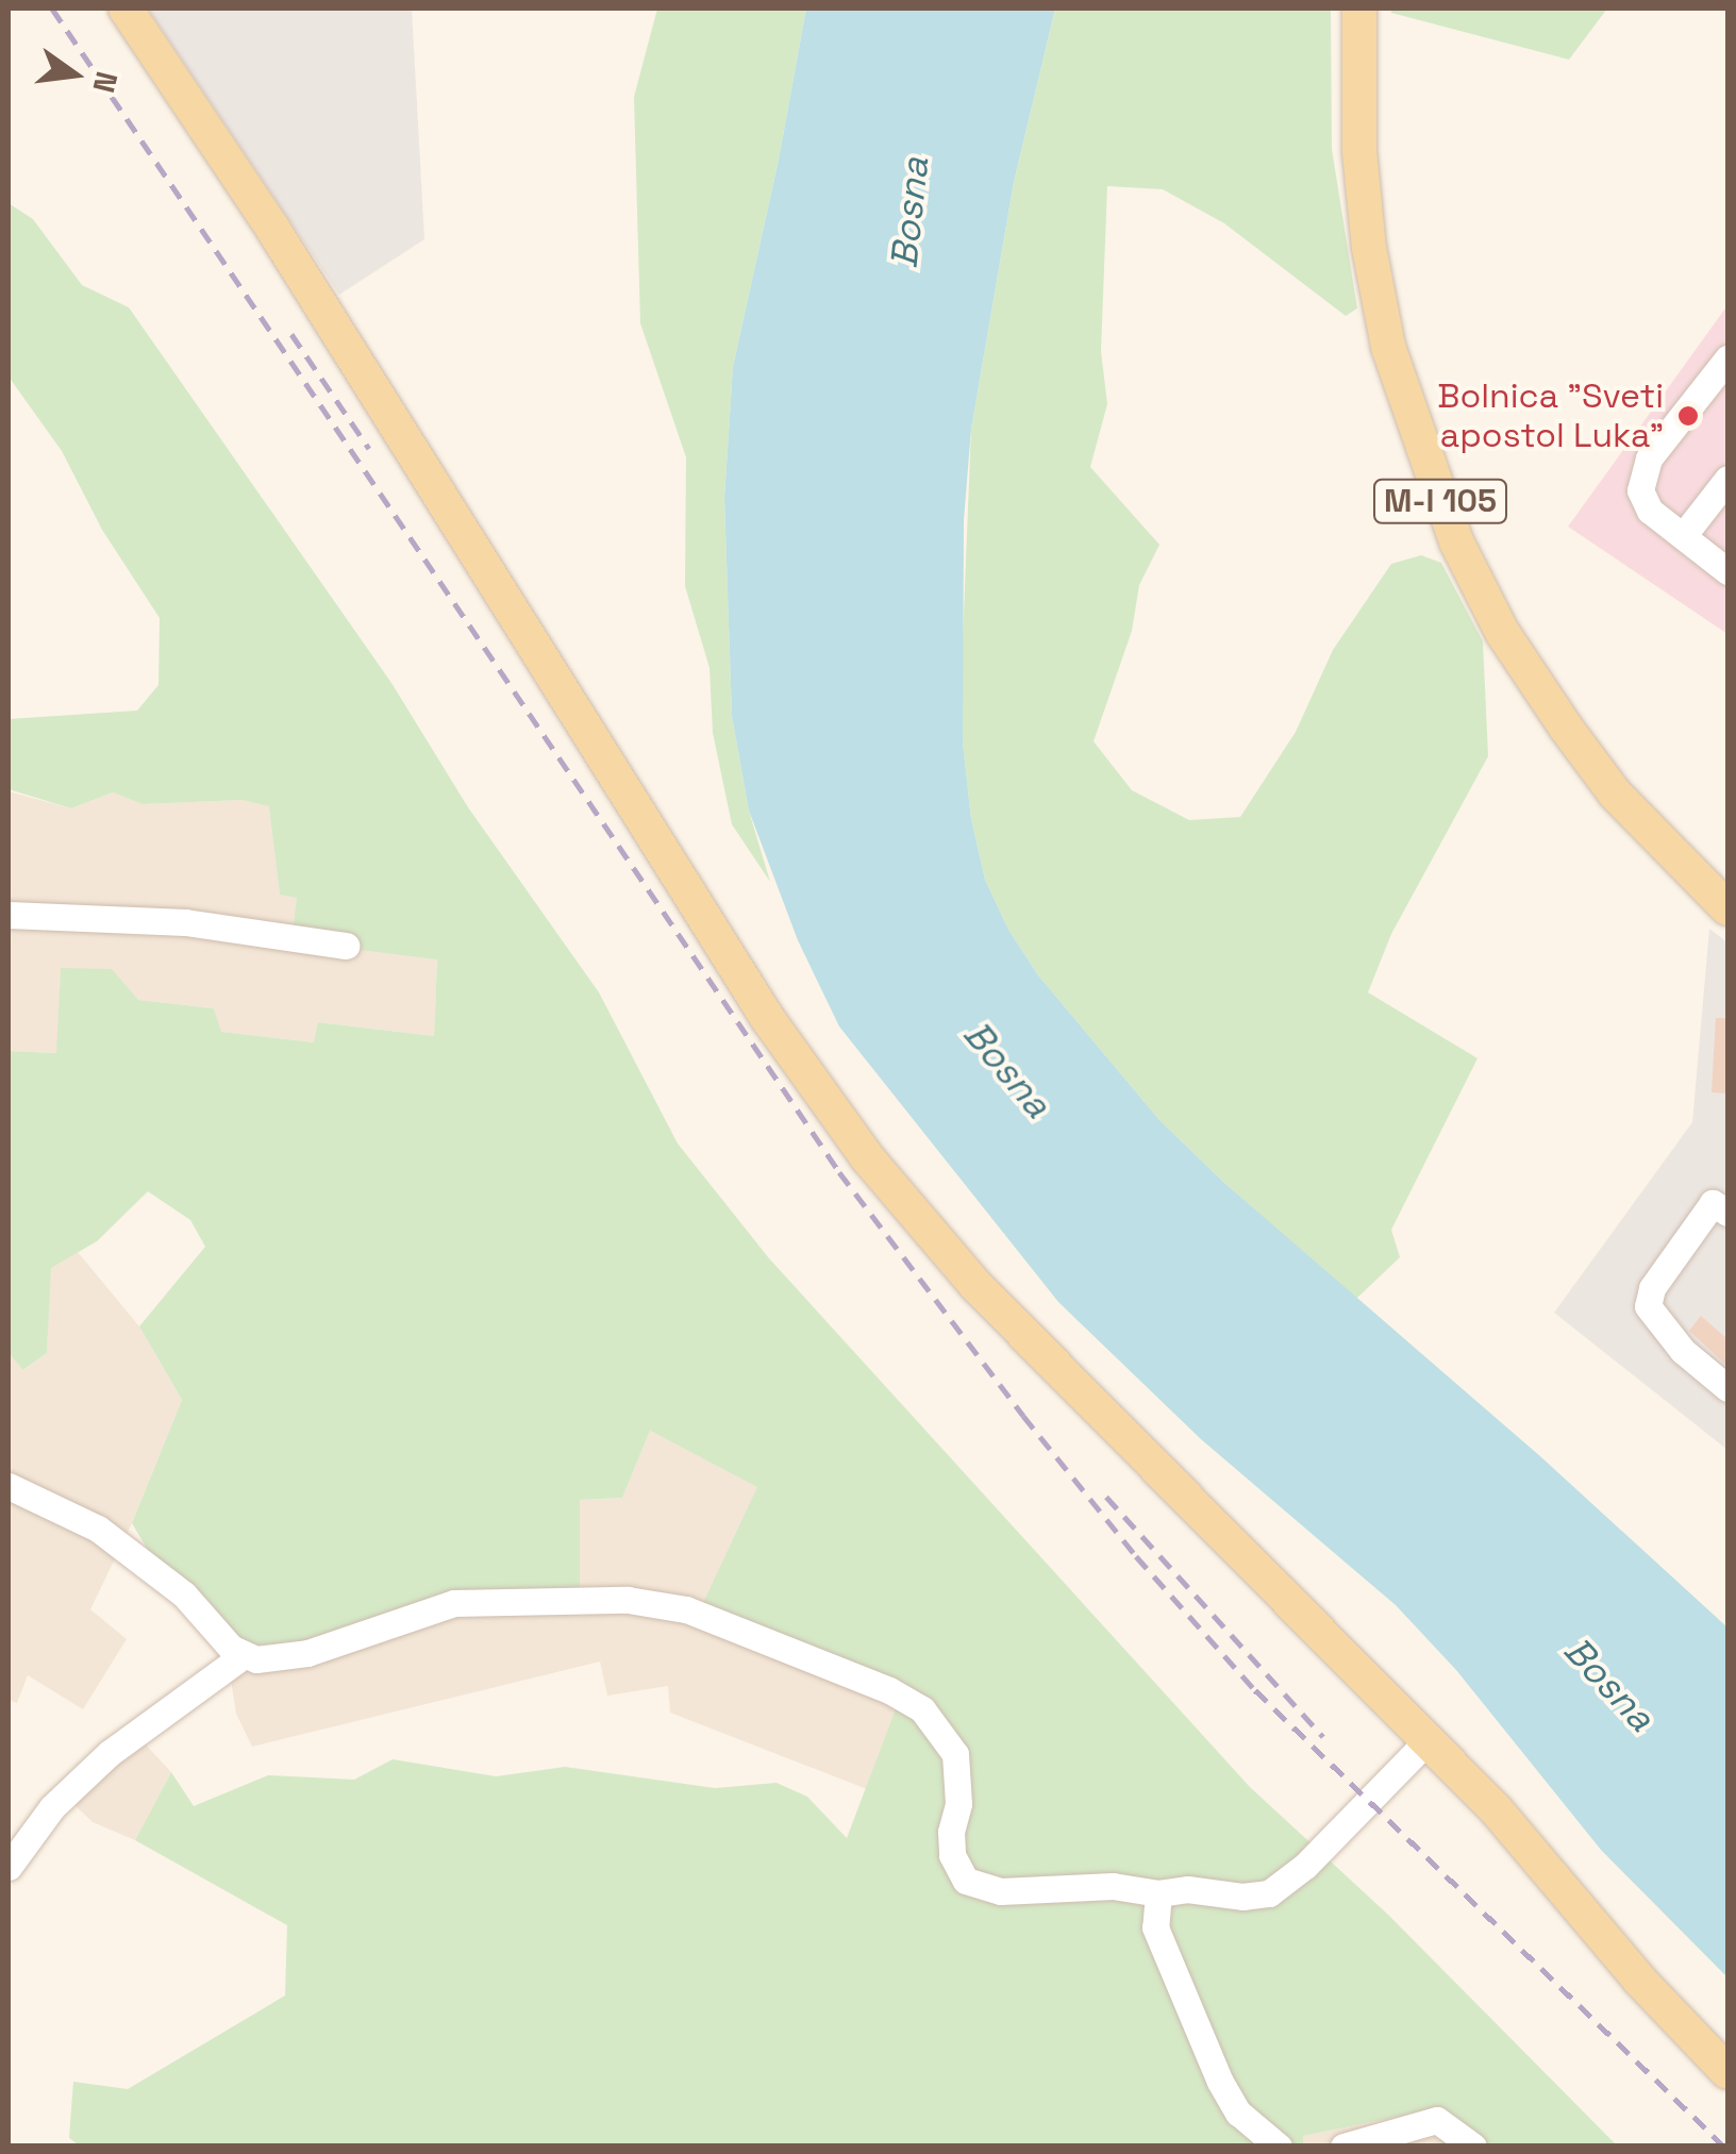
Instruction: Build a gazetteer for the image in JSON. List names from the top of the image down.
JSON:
{
  "streets": {
    "main road": ["M-I 105"]
  },
  "water": ["Bosna"],
  "places": ["Bolnica \"Sveti apostol Luka\""],
  "north": "right"
}
